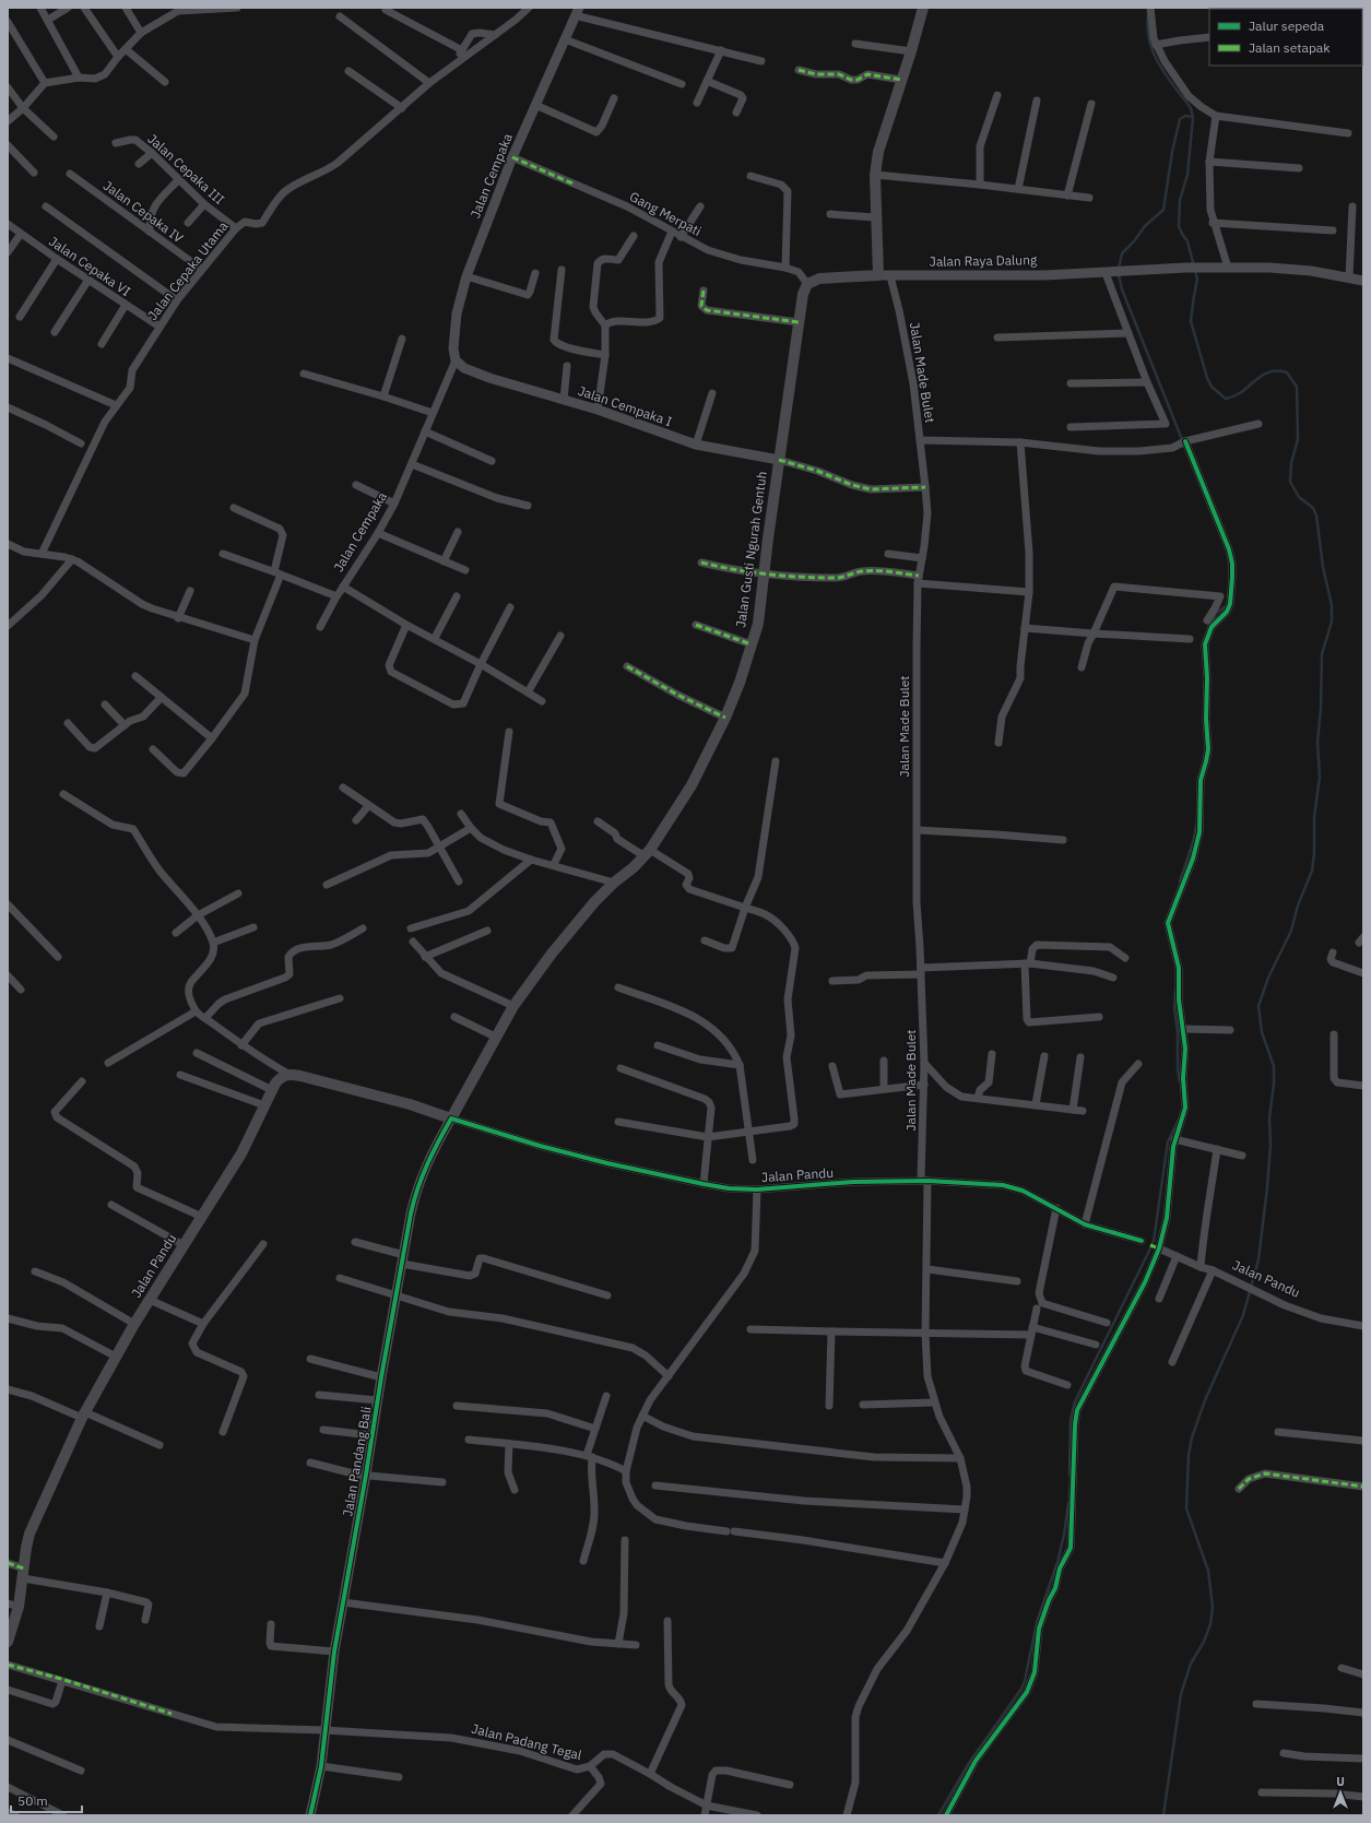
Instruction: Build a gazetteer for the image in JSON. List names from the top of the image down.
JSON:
{
  "streets": {
    "main road": ["Jalan Gusti Ngurah Gentuh", "Jalan Pandu"],
    "street": [
      "Jalan Cepaka III",
      "Jalan Cempaka",
      "Jalan Cepaka IV",
      "Gang Merpati",
      "Jalan Raya Dalung",
      "Jalan Cepaka VI",
      "Jalan Cepaka Utama",
      "Jalan Made Bulet",
      "Jalan Cempaka I",
      "Jalan Pandang Bali",
      "Jalan Padang Tegal"
    ]
  },
  "crossings": [
    ["Jalan Cepaka III", "Jalan Cepaka Utama"],
    ["Jalan Cempaka", "Gang Merpati"],
    ["Jalan Cempaka", "Jalan Cempaka I"],
    ["Jalan Cepaka IV", "Jalan Cepaka Utama"],
    ["Gang Merpati", "Jalan Gusti Ngurah Gentuh"],
    ["Jalan Raya Dalung", "Jalan Made Bulet"],
    ["Jalan Cepaka VI", "Jalan Cepaka Utama"],
    ["Jalan Made Bulet", "Jalan Pandu"],
    ["Jalan Cempaka I", "Jalan Gusti Ngurah Gentuh"],
    ["Jalan Gusti Ngurah Gentuh", "Jalan Pandu"],
    ["Jalan Gusti Ngurah Gentuh", "Jalan Pandang Bali"],
    ["Jalan Pandu", "Jalan Pandang Bali"],
    ["Jalan Pandang Bali", "Jalan Padang Tegal"]
  ],
  "legend": ["Jalur sepeda", "Jalan setapak"],
  "scale_bar": "50 m",
  "north": "top"
}
